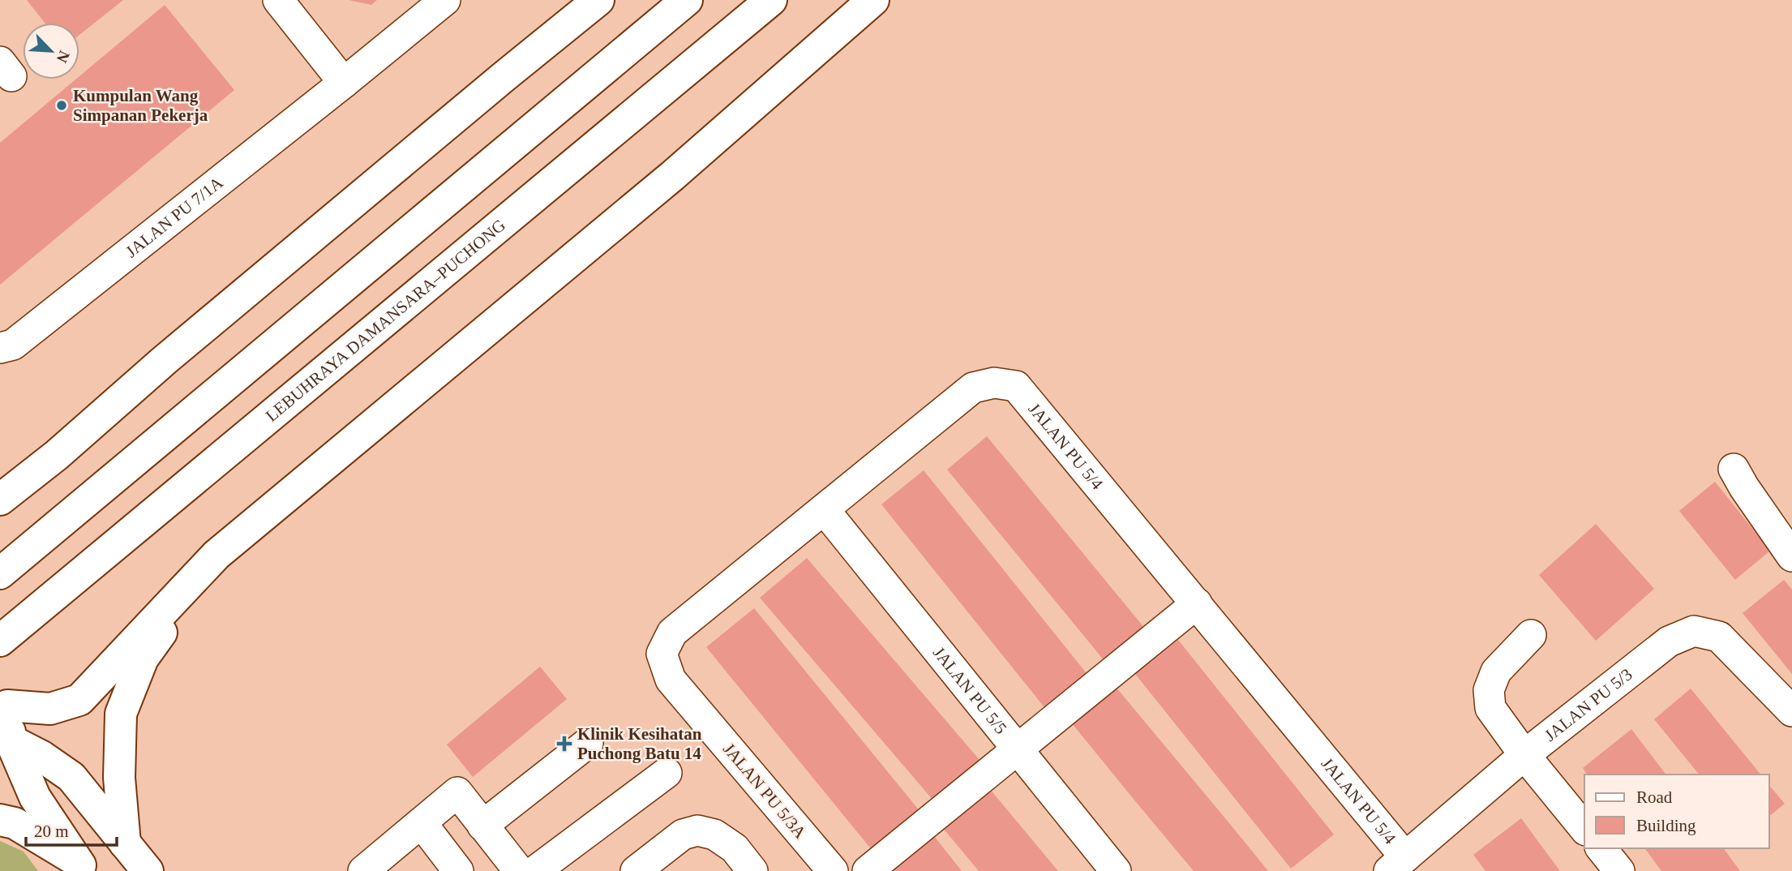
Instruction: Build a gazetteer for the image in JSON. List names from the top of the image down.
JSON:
{
  "streets": {
    "main road": ["LEBUHRAYA DAMANSARA–PUCHONG"],
    "street": [
      "JALAN PU 7/1A",
      "JALAN PU 5/4",
      "JALAN PU 5/5",
      "JALAN PU 5/3",
      "JALAN PU 5/3A"
    ]
  },
  "crossings": [
    ["JALAN PU 5/4", "JALAN PU 5/5"],
    ["JALAN PU 5/4", "JALAN PU 5/3"],
    ["JALAN PU 5/4", "JALAN PU 5/3A"]
  ],
  "places": {
    "other": ["Kumpulan Wang Simpanan Pekerja"],
    "health": ["Klinik Kesihatan Puchong Batu 14"]
  },
  "legend": ["Road", "Building"],
  "scale_bar": "20 m",
  "north": "bottom right"
}
